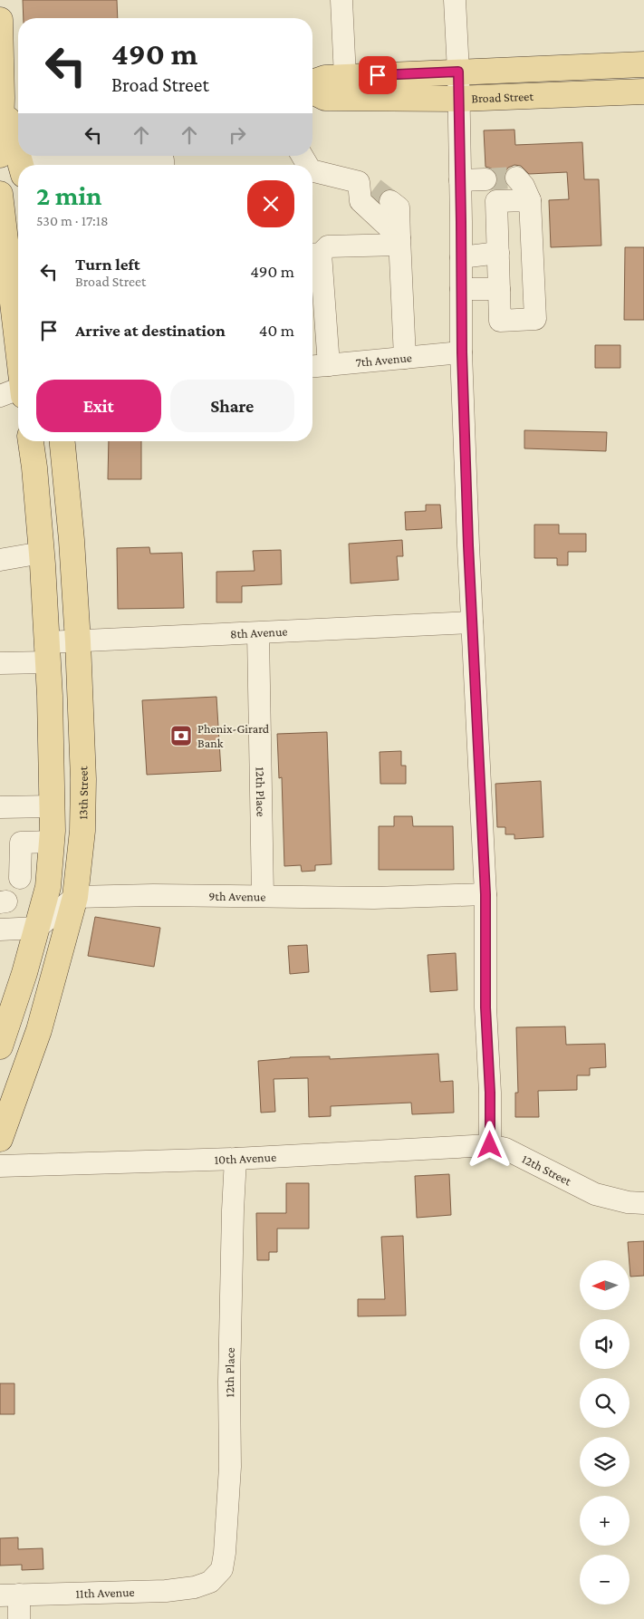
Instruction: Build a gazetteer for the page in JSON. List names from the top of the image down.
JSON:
{
  "streets": {
    "main road": ["Broad Street", "13th Street"],
    "street": [
      "7th Avenue",
      "8th Avenue",
      "12th Place",
      "9th Avenue",
      "10th Avenue",
      "12th Street",
      "11th Avenue"
    ]
  },
  "crossings": [
    ["8th Avenue", "12th Place"],
    ["8th Avenue", "13th Street"],
    ["12th Place", "9th Avenue"],
    ["12th Place", "10th Avenue"],
    ["12th Place", "11th Avenue"],
    ["13th Street", "9th Avenue"],
    ["10th Avenue", "12th Street"]
  ],
  "places": {
    "bank": ["Phenix-Girard Bank"]
  },
  "north": "left",
  "page": {
    "turn": ["490 m", "Broad Street"],
    "heading": ["2 min", "530 m · 17:18"],
    "list": [
      {
        "name": "Turn left",
        "note": "Broad Street",
        "value": "490 m"
      },
      {
        "name": "Arrive at destination",
        "value": "40 m"
      }
    ],
    "buttons": ["Exit", "Share"],
    "map_buttons": ["+", "−"]
  }
}
